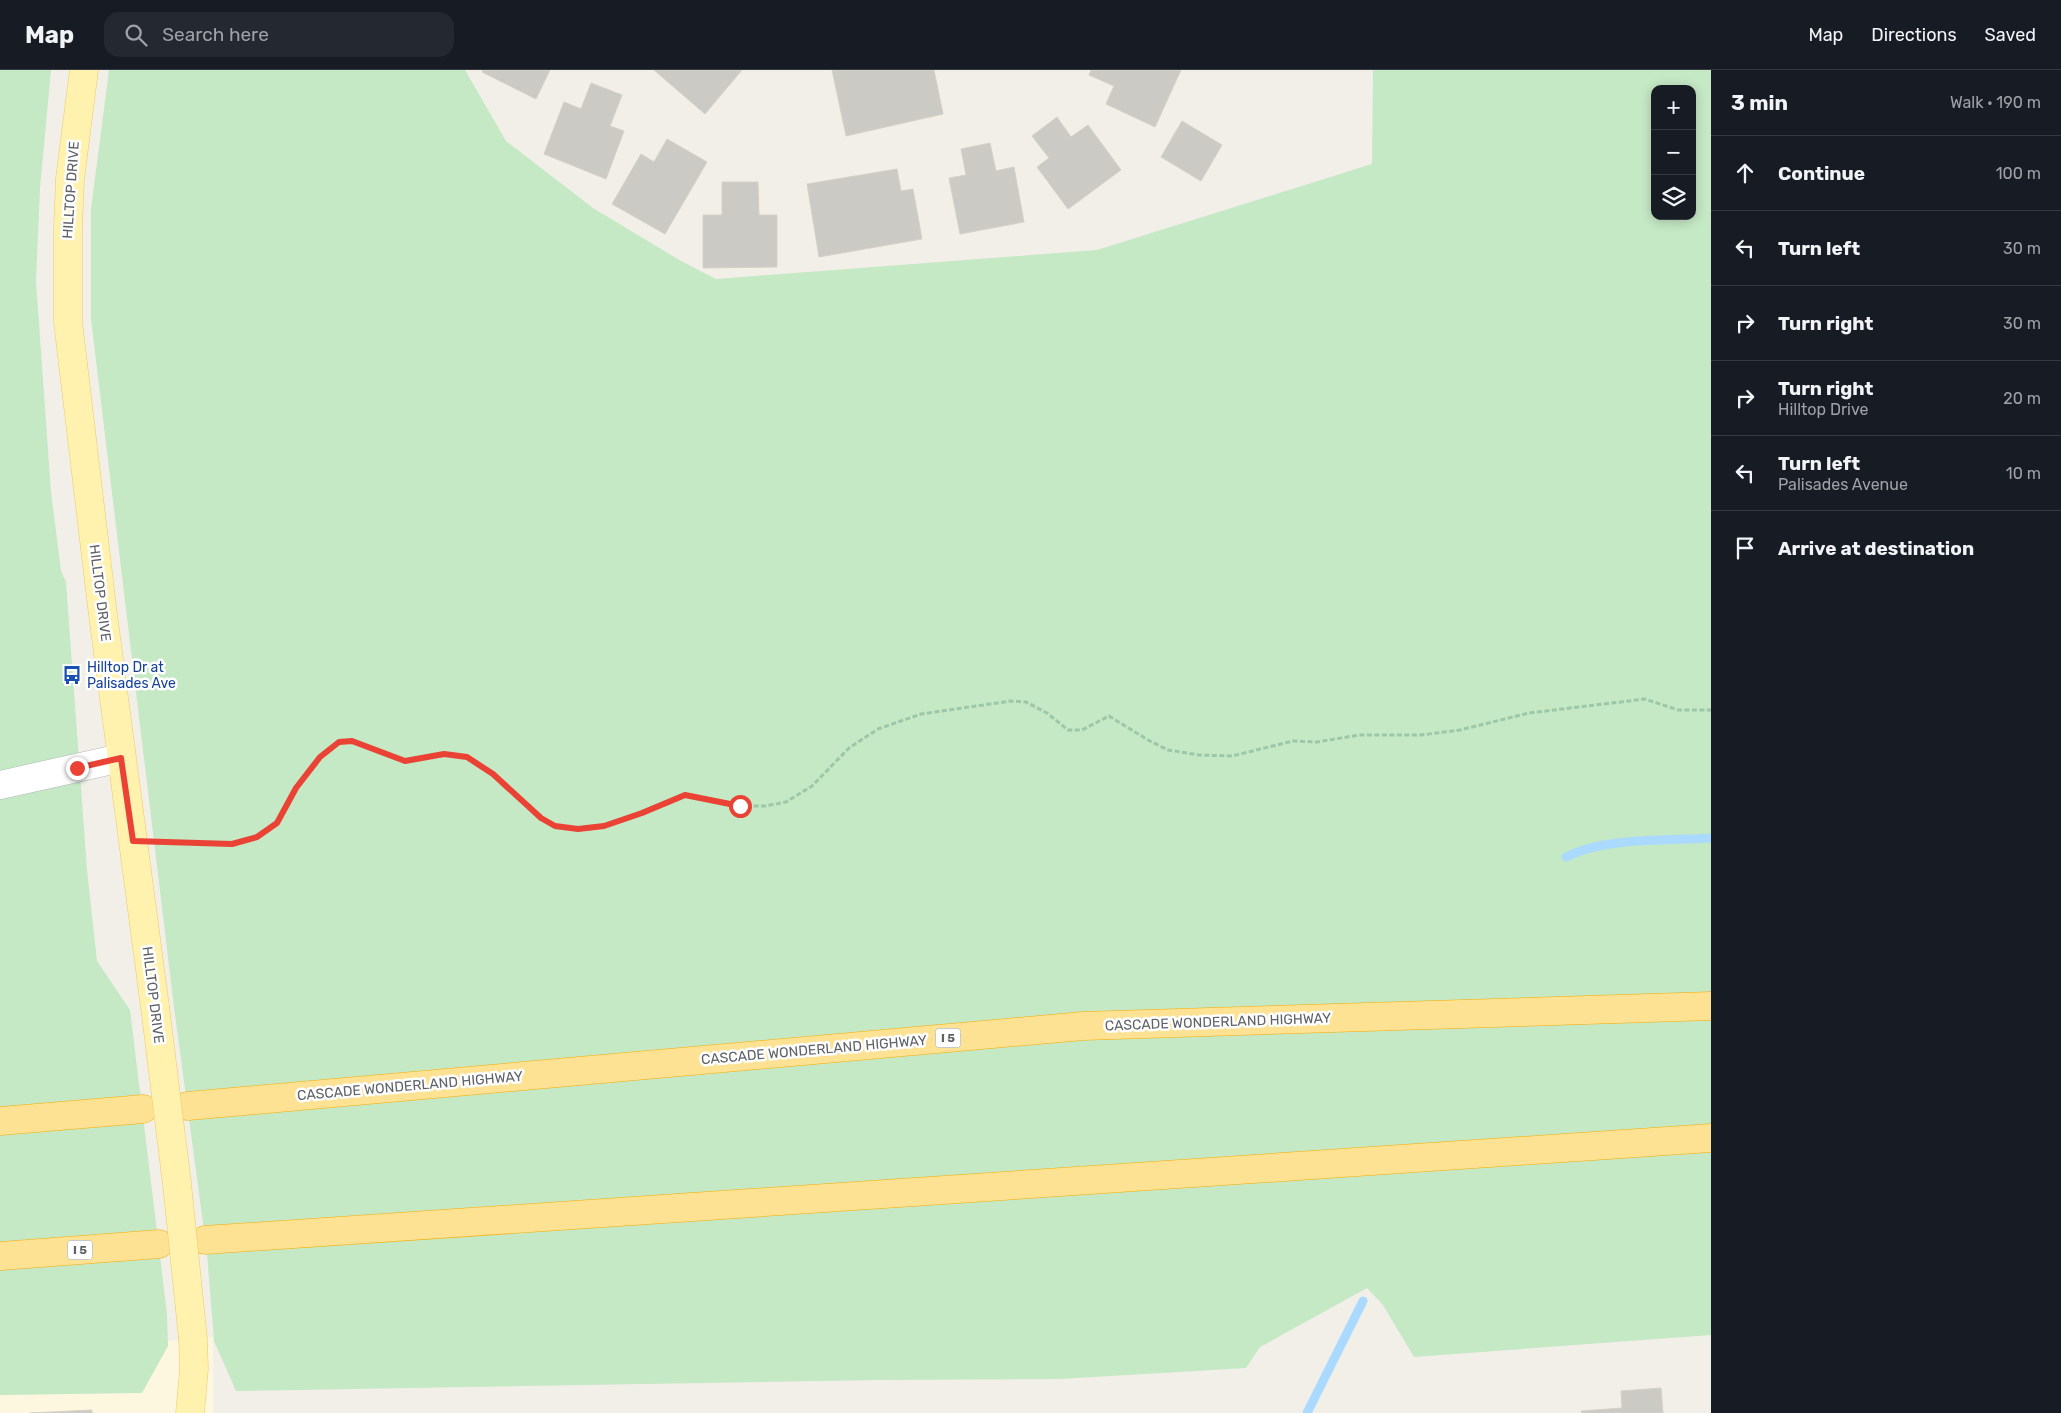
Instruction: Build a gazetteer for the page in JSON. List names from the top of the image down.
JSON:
{
  "streets": {
    "highway": ["CASCADE WONDERLAND HIGHWAY", "I 5"],
    "main road": ["HILLTOP DRIVE"]
  },
  "places": {
    "bus stop": ["Hilltop Dr at Palisades Ave"]
  },
  "page": {
    "header": "Map",
    "search": "Search here",
    "nav": ["Map", "Directions", "Saved"],
    "heading": ["3 min", "Walk · 190 m"],
    "map_buttons": ["+", "−"],
    "list": [
      ["Continue", "100 m"],
      ["Turn left", "30 m"],
      ["Turn right", "30 m"],
      ["Turn right", "Hilltop Drive", "20 m"],
      ["Turn left", "Palisades Avenue", "10 m"],
      "Arrive at destination"
    ]
  }
}
